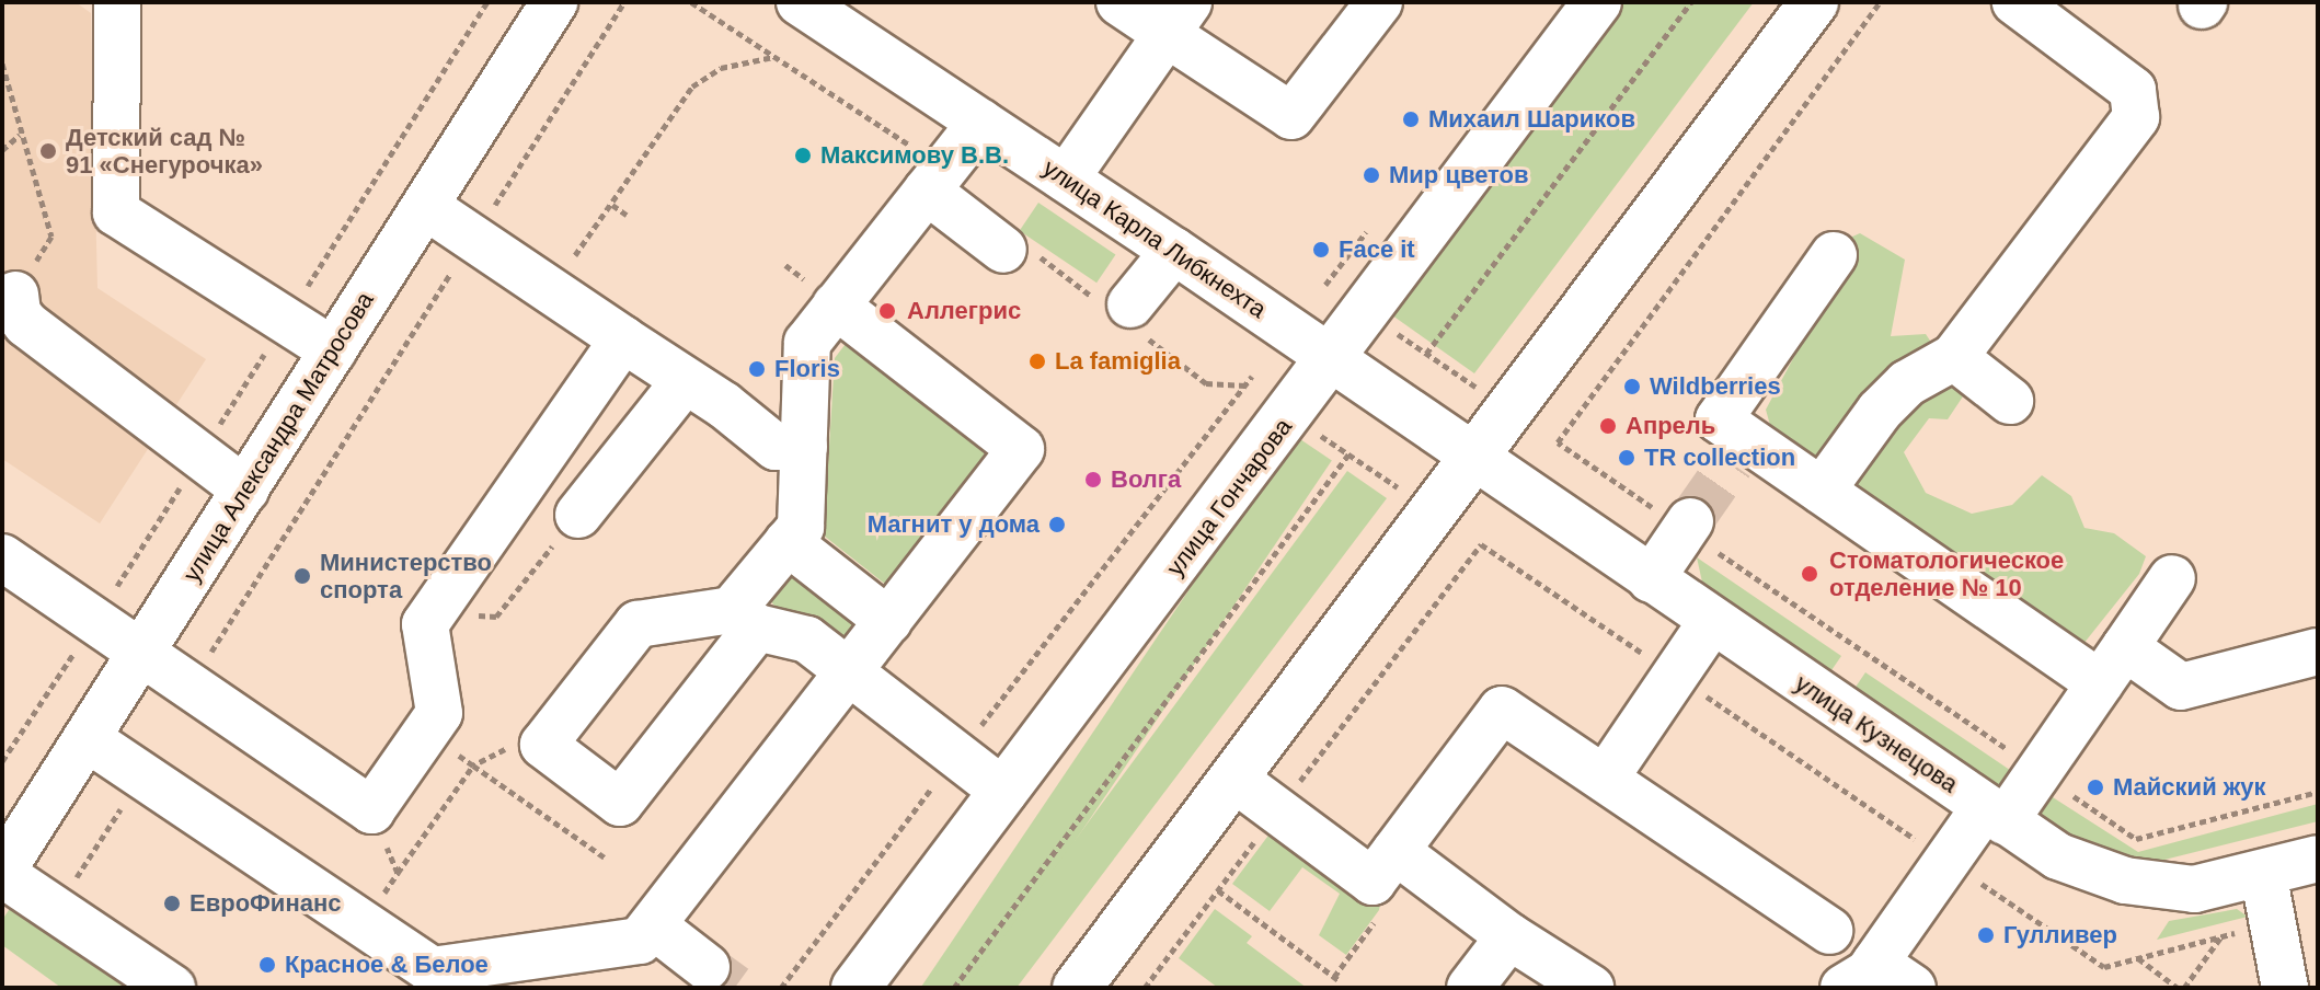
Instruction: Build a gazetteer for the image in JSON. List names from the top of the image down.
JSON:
{
  "streets": {
    "main road": ["улица Гончарова"],
    "street": ["улица Карла Либкнехта", "улица Александра Матросова", "улица Кузнецова"]
  },
  "crossings": [
    ["улица Карла Либкнехта", "улица Гончарова"],
    ["улица Карла Либкнехта", "улица Кузнецова"]
  ],
  "places": [
    "Михаил Шариков",
    "Детский сад № 91 «Снегурочка»",
    "Максимову В.В.",
    "Мир цветов",
    "Face it",
    "Аллегрис",
    "La famiglia",
    "Floris",
    "Wildberries",
    "Апрель",
    "TR collection",
    "Волга",
    "Магнит у дома",
    "Стоматологическое отделение № 10",
    "Министерство спорта",
    "Майский жук",
    "ЕвроФинанс",
    "Гулливер",
    "Красное & Белое"
  ]
}
